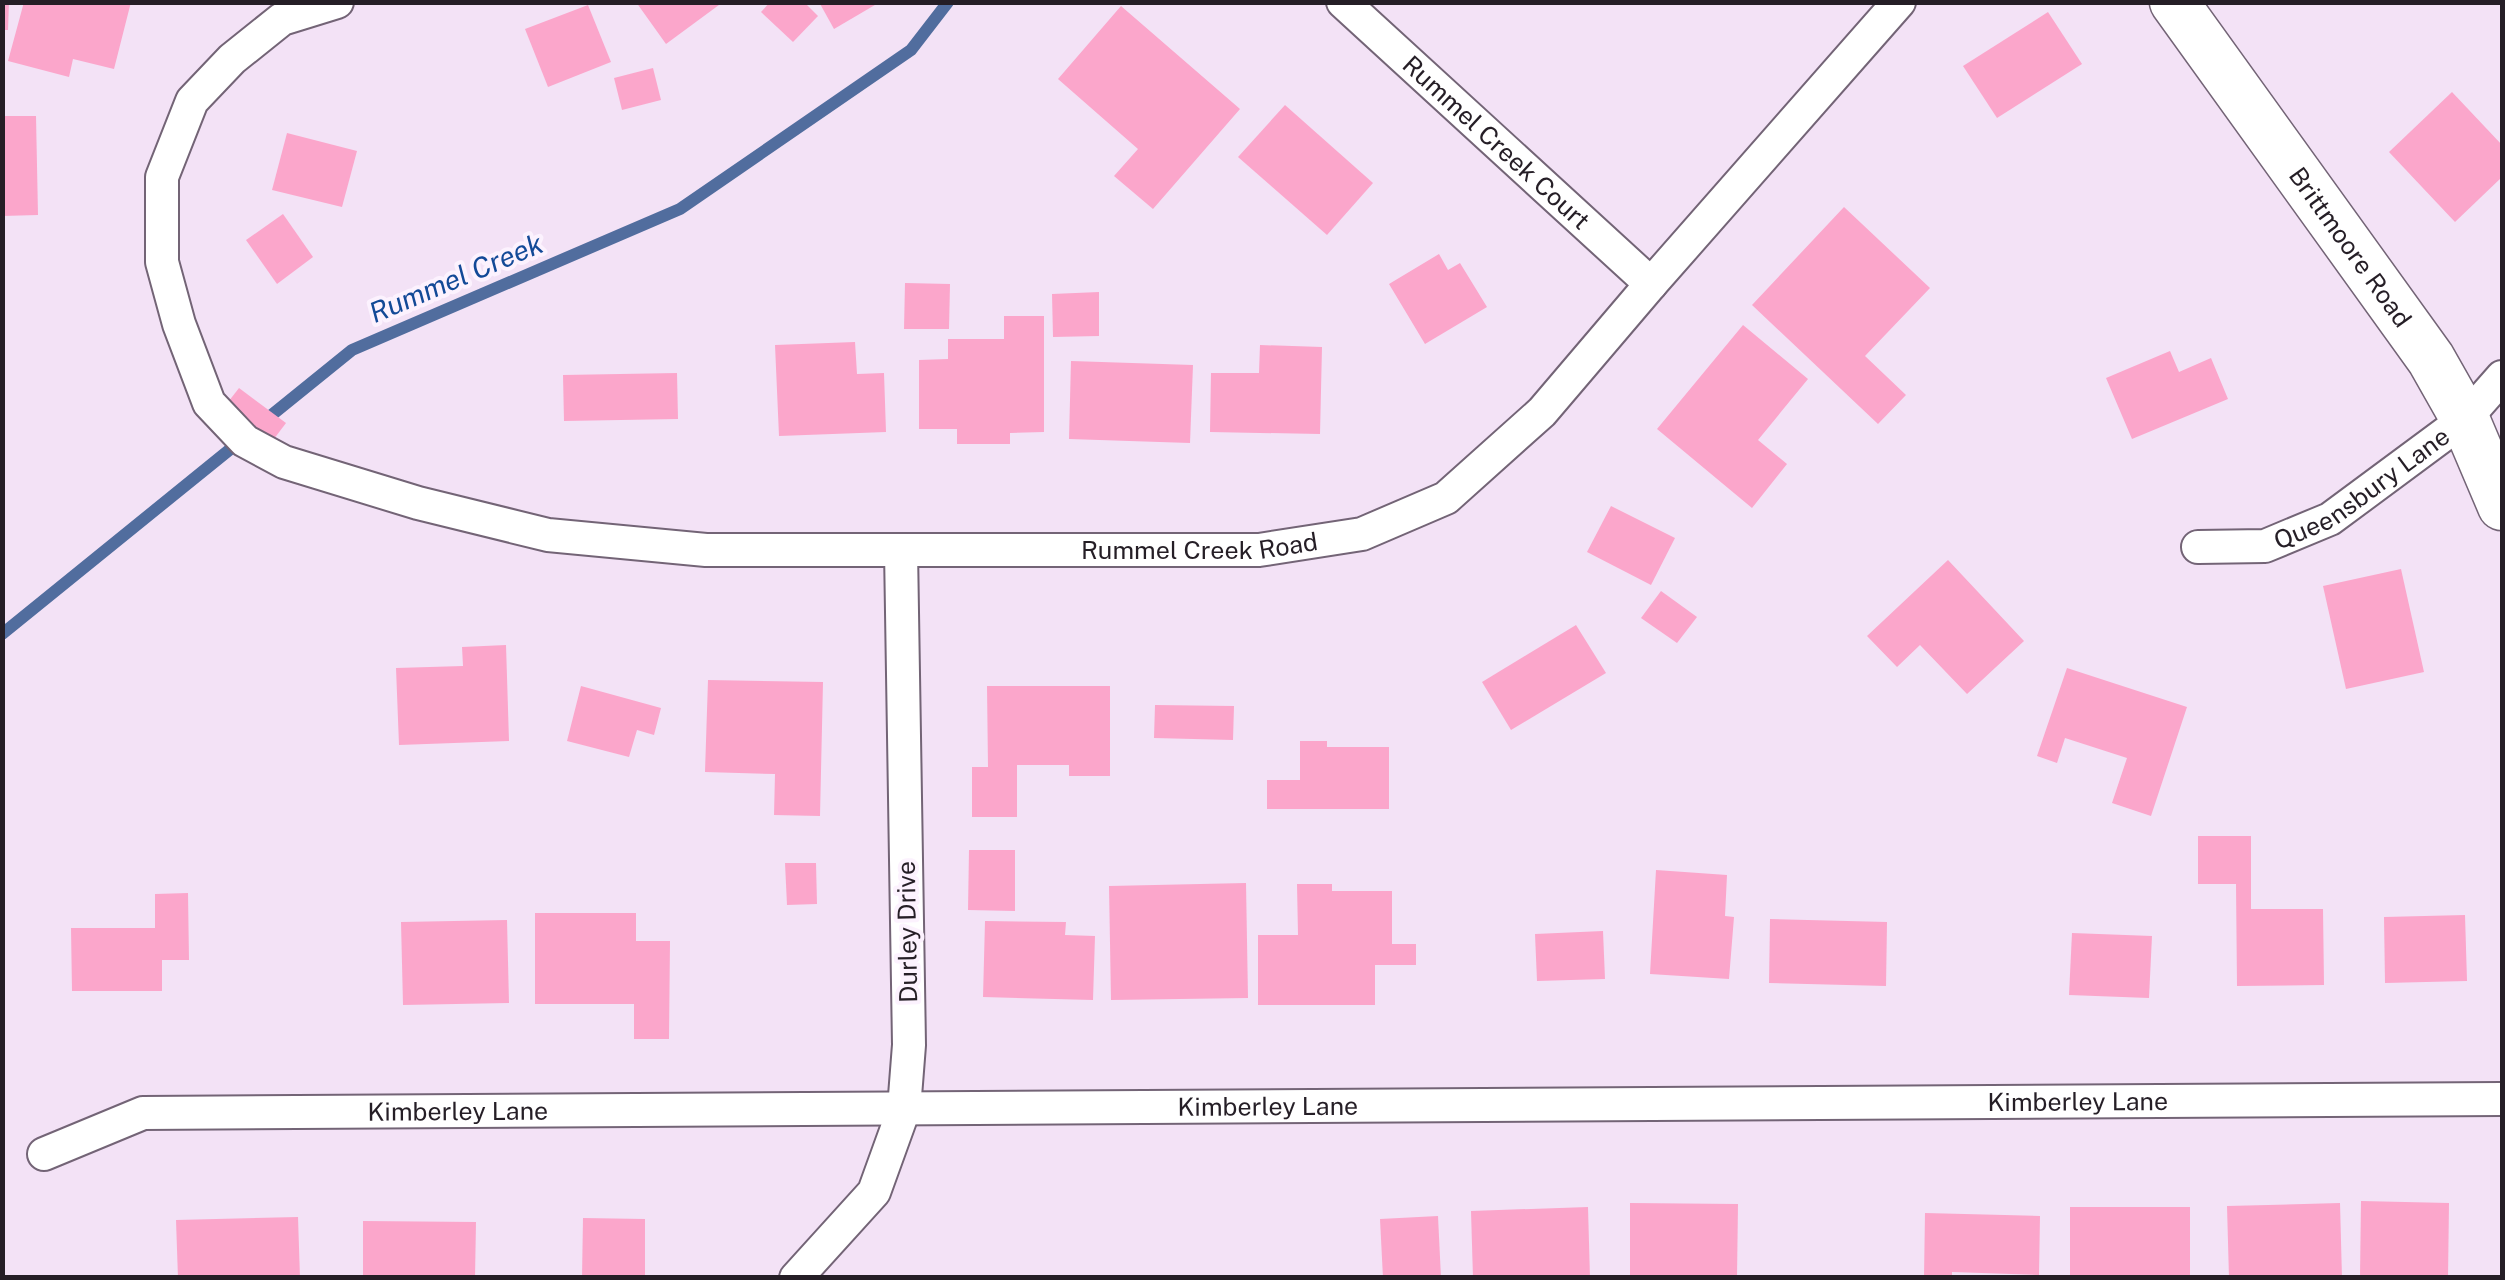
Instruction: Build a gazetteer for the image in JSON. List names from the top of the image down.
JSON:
{
  "streets": {
    "street": [
      "Rummel Creek Court",
      "Brittmoore Road",
      "Queensbury Lane",
      "Rummel Creek Road",
      "Durley Drive",
      "Kimberley Lane"
    ]
  },
  "crossings": [
    ["Rummel Creek Court", "Rummel Creek Road"],
    ["Brittmoore Road", "Queensbury Lane"],
    ["Rummel Creek Road", "Durley Drive"],
    ["Durley Drive", "Kimberley Lane"]
  ],
  "water": ["Rummel Creek"]
}
